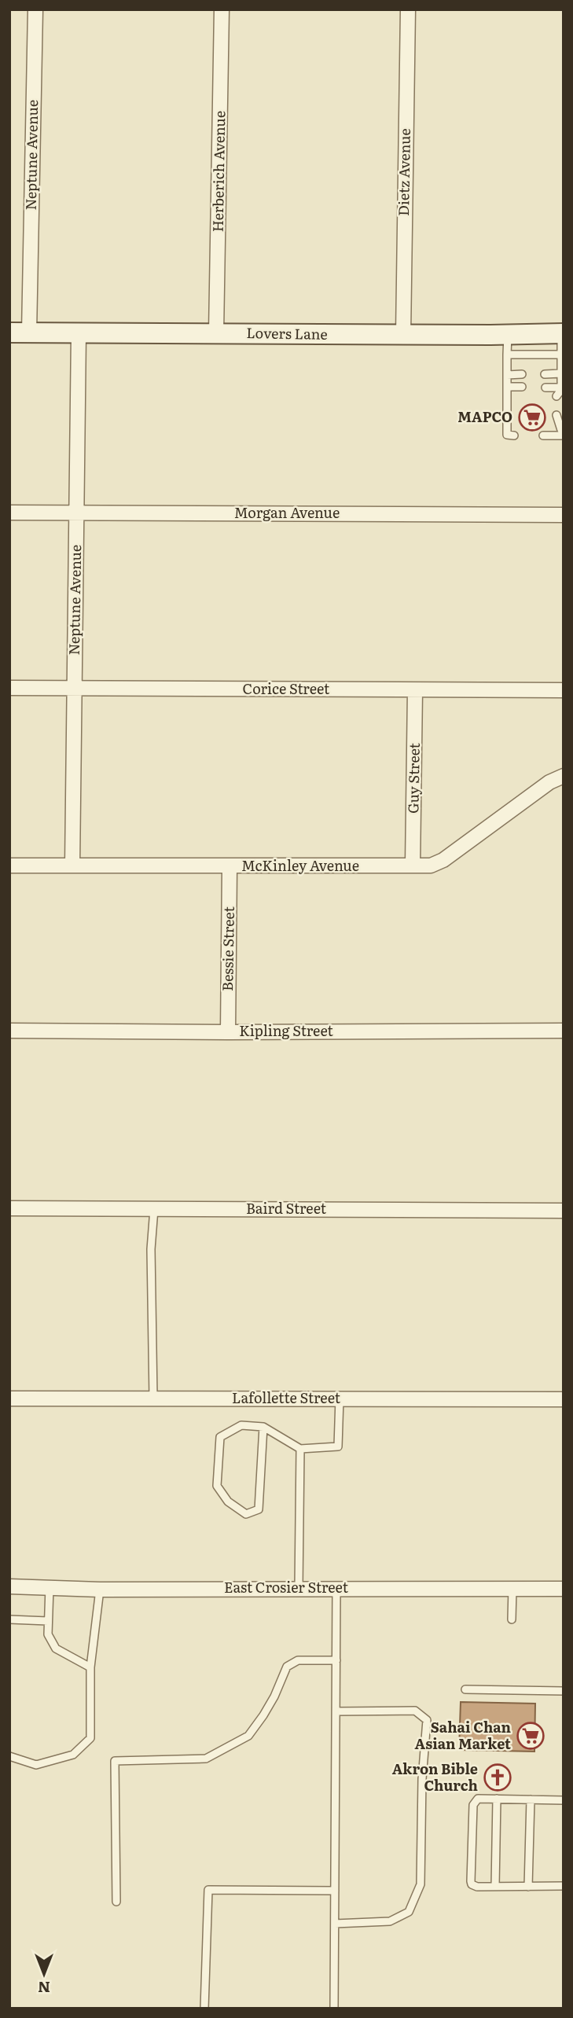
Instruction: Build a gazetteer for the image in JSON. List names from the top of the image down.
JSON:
{
  "streets": {
    "street": [
      "Neptune Avenue",
      "Herberich Avenue",
      "Dietz Avenue",
      "Lovers Lane",
      "Morgan Avenue",
      "Corice Street",
      "Guy Street",
      "McKinley Avenue",
      "Bessie Street",
      "Kipling Street",
      "Baird Street",
      "Lafollette Street",
      "East Crosier Street"
    ]
  },
  "crossings": [
    ["Neptune Avenue", "Lovers Lane"],
    ["Neptune Avenue", "Morgan Avenue"],
    ["Neptune Avenue", "Corice Street"],
    ["Neptune Avenue", "McKinley Avenue"],
    ["Herberich Avenue", "Lovers Lane"],
    ["Dietz Avenue", "Lovers Lane"],
    ["Corice Street", "Guy Street"],
    ["Guy Street", "McKinley Avenue"],
    ["McKinley Avenue", "Bessie Street"],
    ["Bessie Street", "Kipling Street"]
  ],
  "places": {
    "supermarket": ["MAPCO", "Sahai Chan Asian Market"],
    "church": ["Akron Bible Church"]
  },
  "north": "bottom"
}
